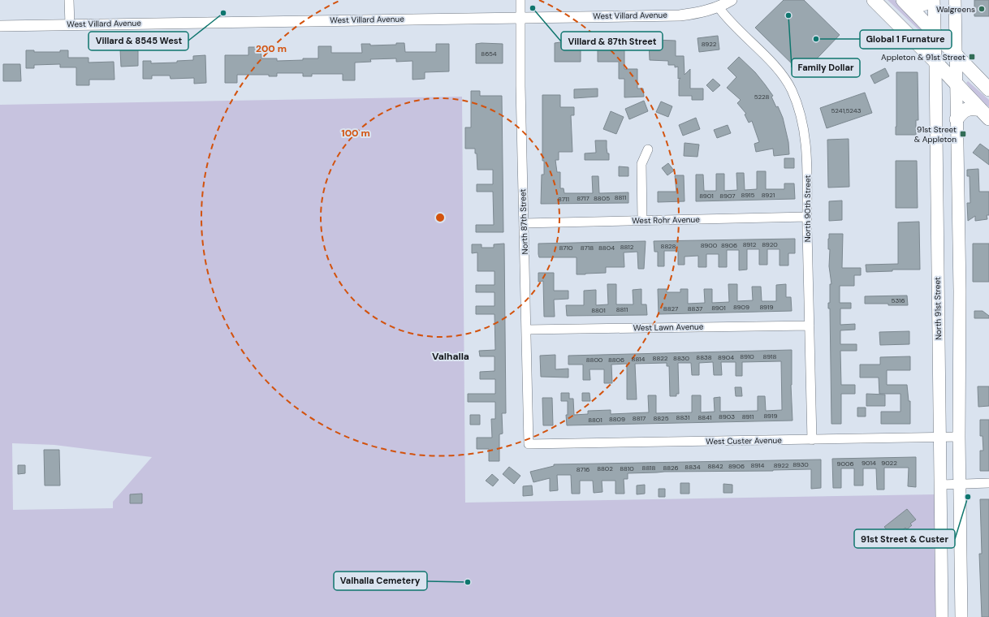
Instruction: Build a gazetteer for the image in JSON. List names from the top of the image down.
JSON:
{
  "streets": {
    "main road": ["North 91st Street"],
    "street": [
      "West Villard Avenue",
      "North 90th Street",
      "West Rohr Avenue",
      "North 87th Street",
      "West Lawn Avenue",
      "West Custer Avenue"
    ]
  },
  "crossings": [
    ["West Villard Avenue", "North 90th Street"],
    ["West Villard Avenue", "North 87th Street"],
    ["North 90th Street", "West Rohr Avenue"],
    ["North 90th Street", "West Lawn Avenue"],
    ["North 90th Street", "West Custer Avenue"],
    ["West Rohr Avenue", "North 87th Street"],
    ["North 87th Street", "West Lawn Avenue"],
    ["North 87th Street", "West Custer Avenue"],
    ["North 91st Street", "West Custer Avenue"]
  ],
  "districts": ["Valhalla"],
  "places": {
    "other": [
      "Villard & 87th Street",
      "Walgreens",
      "Villard & 8545 West",
      "Family Dollar",
      "Global 1 Furnature",
      "91st Street & Custer",
      "Valhalla Cemetery"
    ],
    "transit": ["Appleton & 91st Street", "91st Street & Appleton"]
  },
  "house_numbers": [
    "8922",
    "8654",
    "5228",
    "5241,5243",
    "8915",
    "8921",
    "8901",
    "8907",
    "8811",
    "8717",
    "8805",
    "8711",
    "8912",
    "8920",
    "8900",
    "8906",
    "8828",
    "8812",
    "8710",
    "8718",
    "8804",
    "5316",
    "8909",
    "8919",
    "8901",
    "8827",
    "8837",
    "8811",
    "8801",
    "8910",
    "8918",
    "8838",
    "8904",
    "8822",
    "8830",
    "8814",
    "8800",
    "8806",
    "8919",
    "8903",
    "8911",
    "8831",
    "8841",
    "8817",
    "8825",
    "8809",
    "8801",
    "9014",
    "9022",
    "9006",
    "8930",
    "8914",
    "8922",
    "8842",
    "8906",
    "8834",
    "8818",
    "8826",
    "8802",
    "8810",
    "8716"
  ],
  "rings": ["200 m", "100 m"]
}
